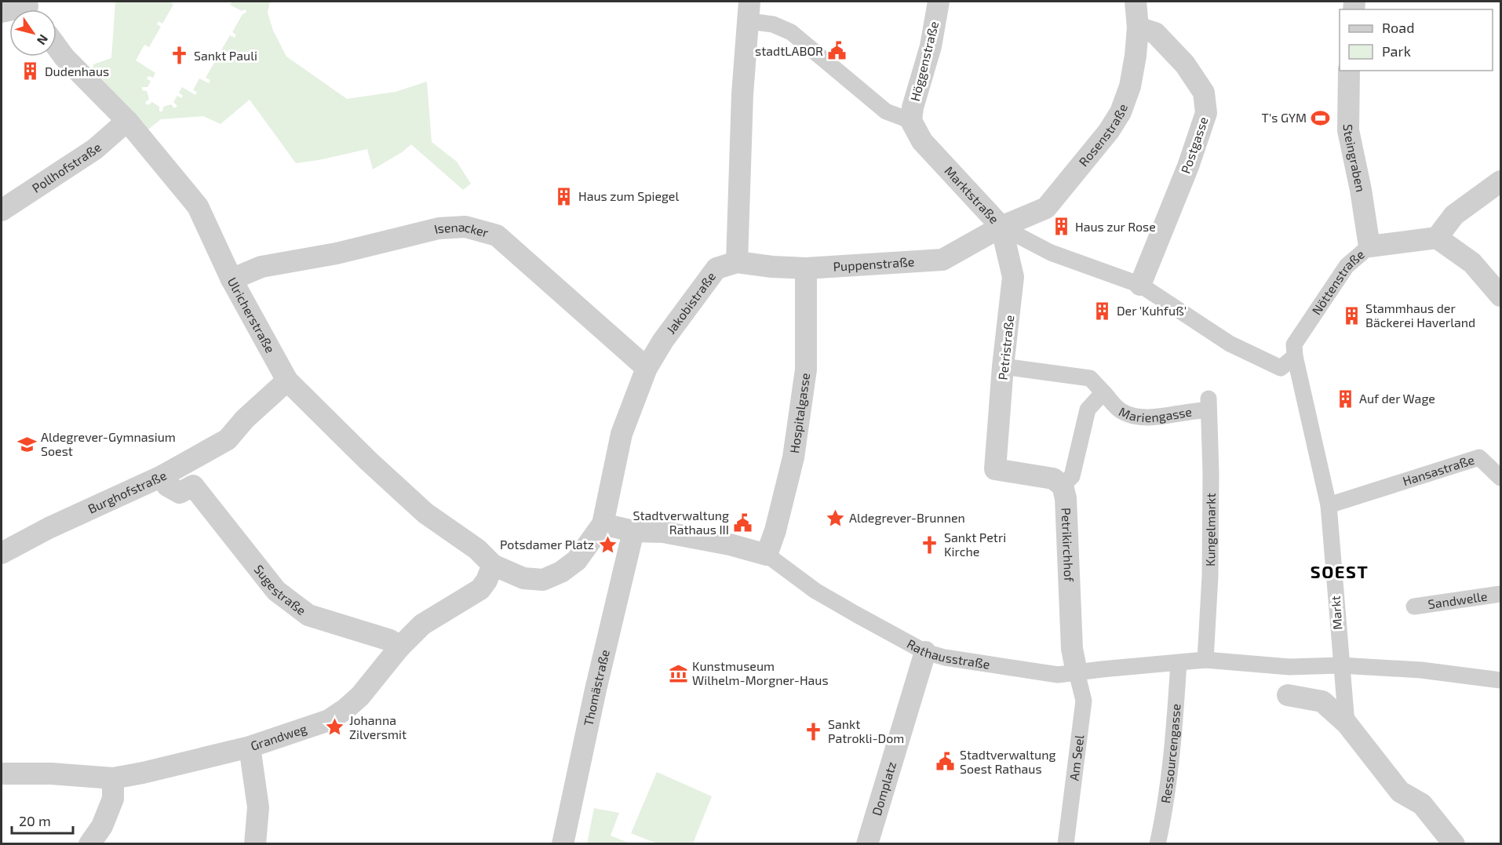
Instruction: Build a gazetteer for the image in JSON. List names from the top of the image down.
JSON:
{
  "streets": {
    "street": [
      "Höggenstraße",
      "Rosenstraße",
      "Postgasse",
      "Steingraben",
      "Pollhofstraße",
      "Marktstraße",
      "Isenacker",
      "Puppenstraße",
      "Nöttenstraße",
      "Jakobistraße",
      "Ulricherstraße",
      "Petristraße",
      "Mariengasse",
      "Hospitalgasse",
      "Hansastraße",
      "Burghofstraße",
      "Kungelmarkt",
      "Petrikirchhof",
      "Sugestraße",
      "Sandwelle",
      "Markt",
      "Rathausstraße",
      "Thomästraße",
      "Grandweg",
      "Ressourcengasse",
      "Am Seel",
      "Domplatz"
    ]
  },
  "crossings": [
    ["Höggenstraße", "Marktstraße"],
    ["Rosenstraße", "Postgasse"],
    ["Rosenstraße", "Marktstraße"],
    ["Rosenstraße", "Puppenstraße"],
    ["Rosenstraße", "Petristraße"],
    ["Postgasse", "Marktstraße"],
    ["Steingraben", "Nöttenstraße"],
    ["Pollhofstraße", "Ulricherstraße"],
    ["Marktstraße", "Puppenstraße"],
    ["Marktstraße", "Nöttenstraße"],
    ["Marktstraße", "Petristraße"],
    ["Marktstraße", "Markt"],
    ["Isenacker", "Jakobistraße"],
    ["Isenacker", "Ulricherstraße"],
    ["Puppenstraße", "Jakobistraße"],
    ["Puppenstraße", "Petristraße"],
    ["Puppenstraße", "Hospitalgasse"],
    ["Nöttenstraße", "Markt"],
    ["Ulricherstraße", "Burghofstraße"],
    ["Ulricherstraße", "Grandweg"],
    ["Petristraße", "Mariengasse"],
    ["Petristraße", "Petrikirchhof"],
    ["Mariengasse", "Kungelmarkt"],
    ["Mariengasse", "Petrikirchhof"],
    ["Hospitalgasse", "Rathausstraße"],
    ["Hansastraße", "Markt"],
    ["Kungelmarkt", "Rathausstraße"],
    ["Petrikirchhof", "Rathausstraße"],
    ["Petrikirchhof", "Am Seel"],
    ["Sugestraße", "Grandweg"],
    ["Markt", "Rathausstraße"],
    ["Rathausstraße", "Thomästraße"],
    ["Rathausstraße", "Ressourcengasse"],
    ["Rathausstraße", "Am Seel"],
    ["Rathausstraße", "Domplatz"]
  ],
  "districts": ["SOEST"],
  "places": {
    "public building": ["stadtLABOR", "Stadtverwaltung Rathaus III", "Stadtverwaltung Soest Rathaus"],
    "church": ["Sankt Pauli", "Sankt Petri Kirche", "Sankt Patrokli-Dom"],
    "building": [
      "Dudenhaus",
      "Haus zum Spiegel",
      "Haus zur Rose",
      "Der 'Kuhfuß'",
      "Stammhaus der Bäckerei Haverland",
      "Auf der Wage"
    ],
    "sports": ["T's GYM"],
    "school or university": ["Aldegrever-Gymnasium Soest"],
    "place": ["Aldegrever-Brunnen", "Potsdamer Platz", "Johanna Zilversmit"],
    "museum": ["Kunstmuseum Wilhelm-Morgner-Haus"]
  },
  "legend": ["Road", "Park"],
  "scale_bar": "20 m",
  "north": "bottom right"
}
